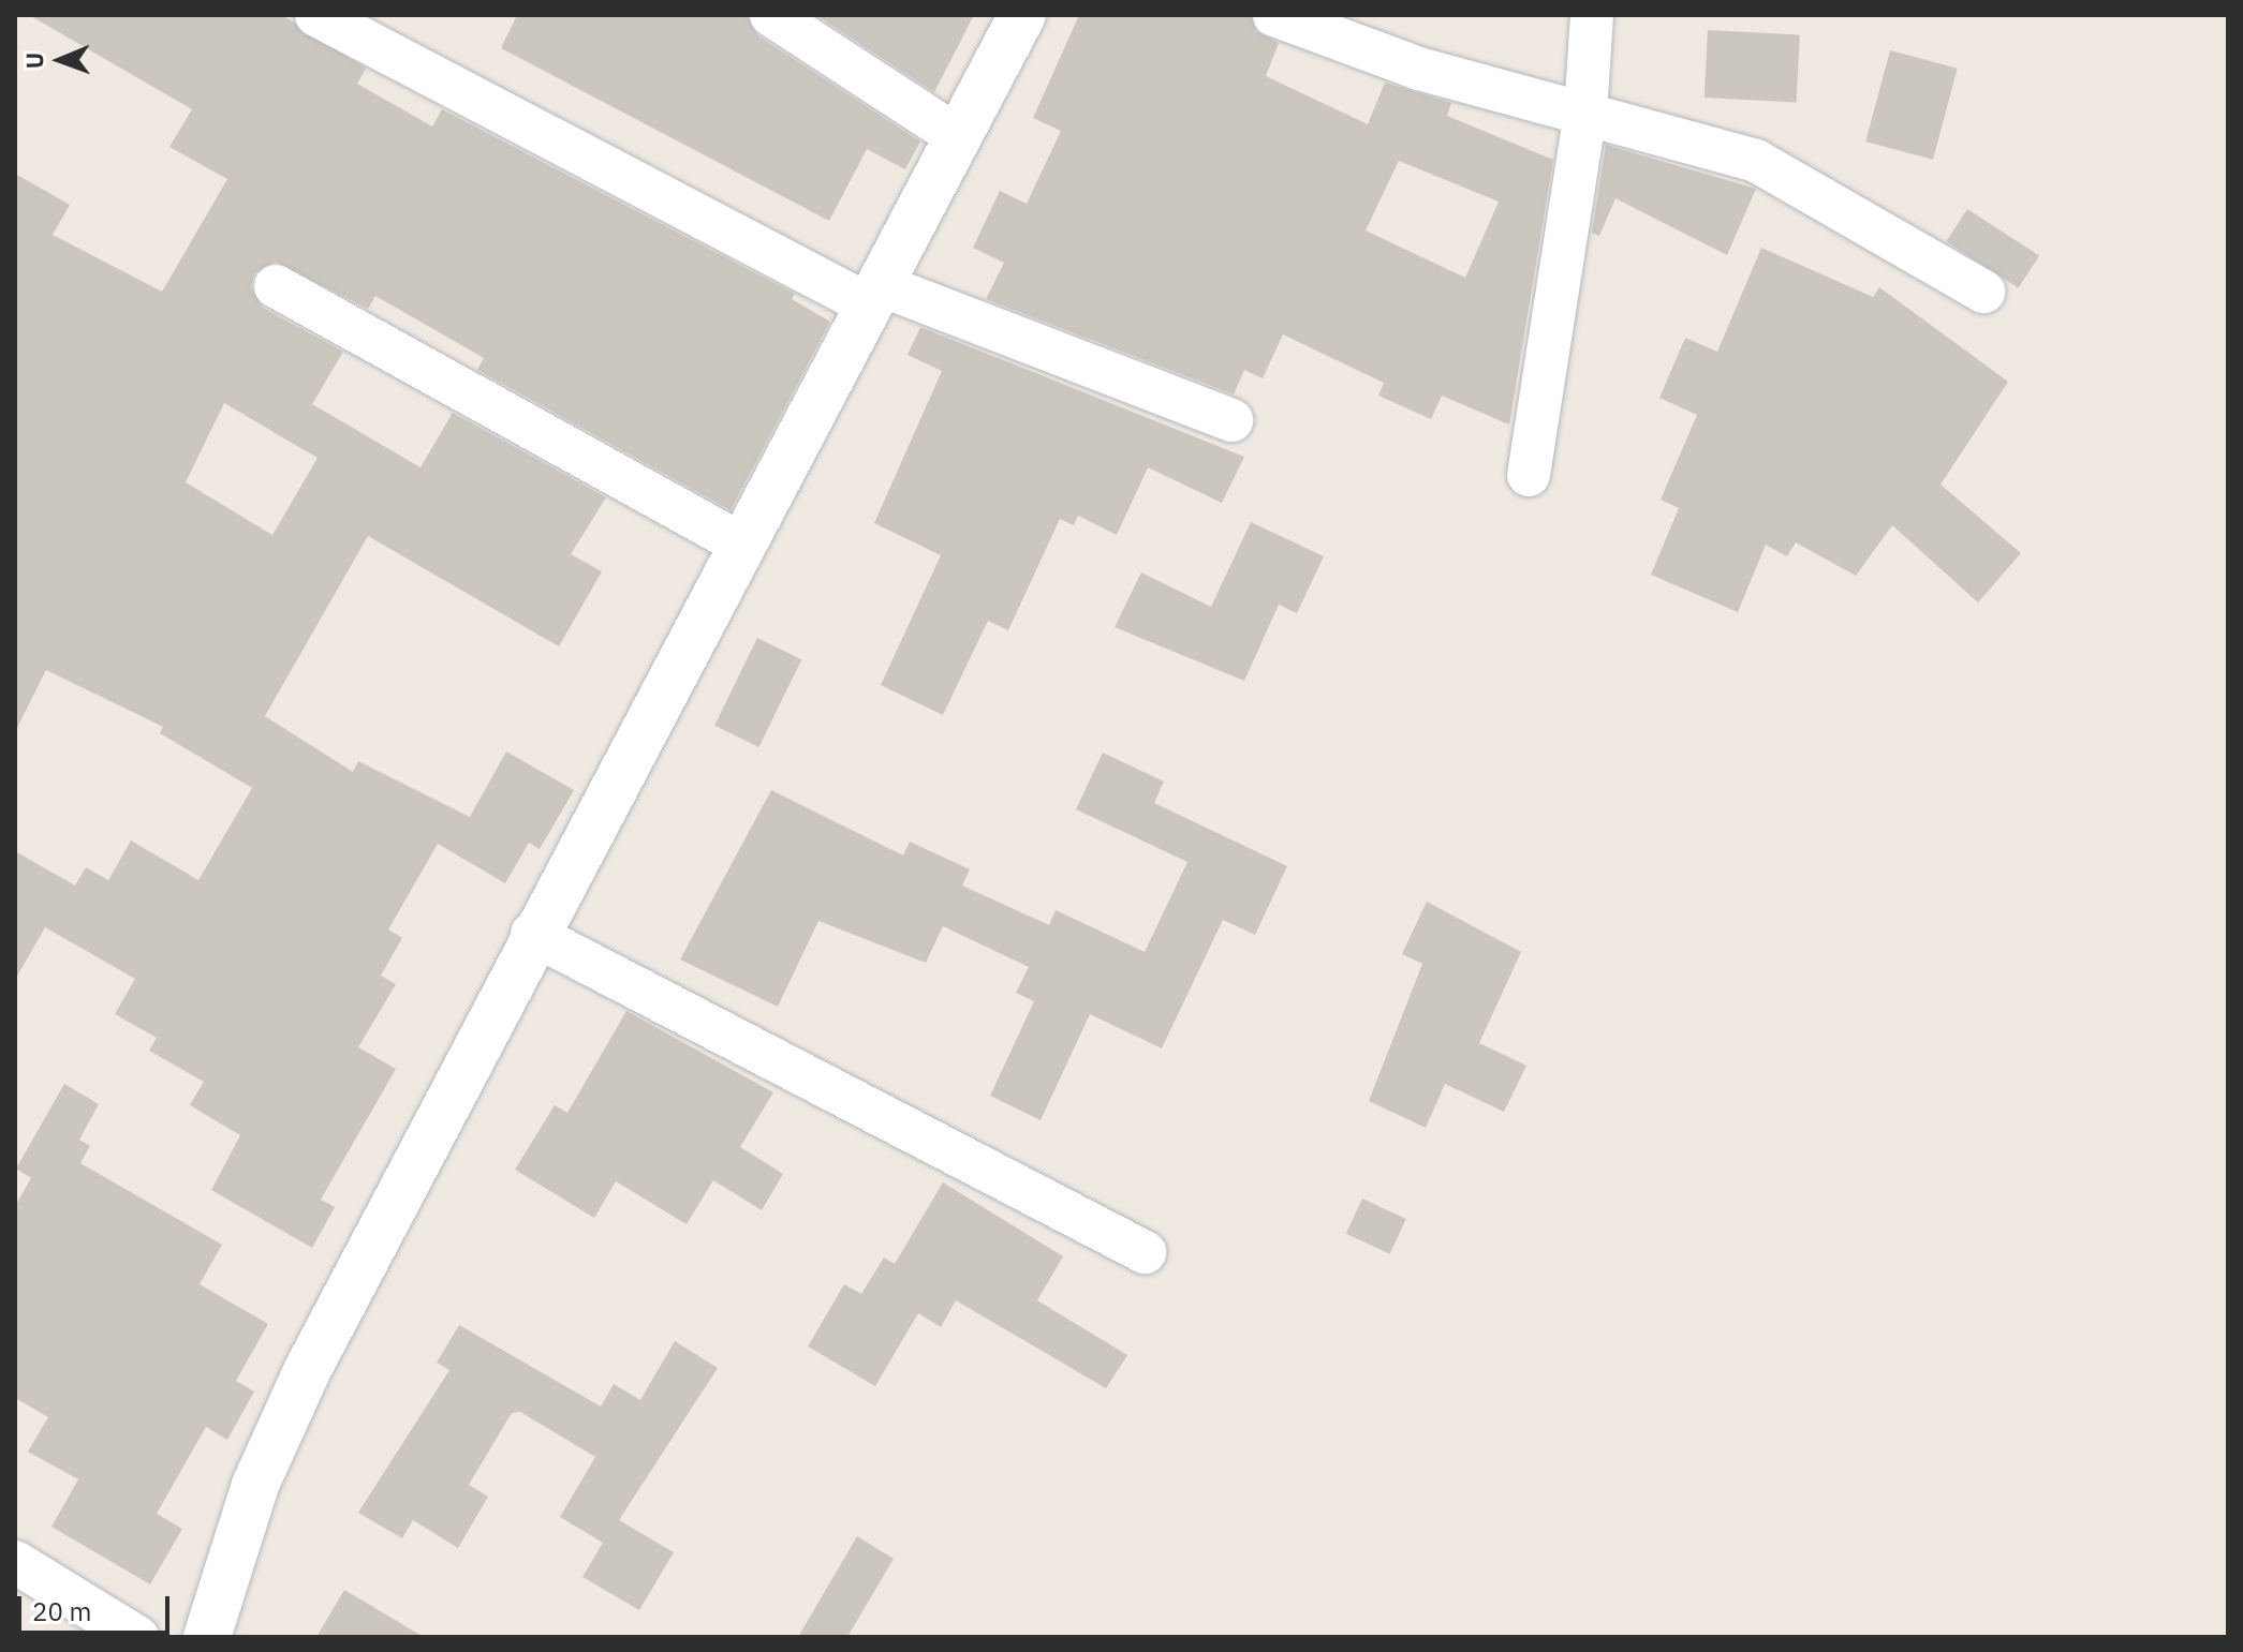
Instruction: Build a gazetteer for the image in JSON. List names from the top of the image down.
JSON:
{
  "scale_bar": "20 m",
  "north": "left"
}
